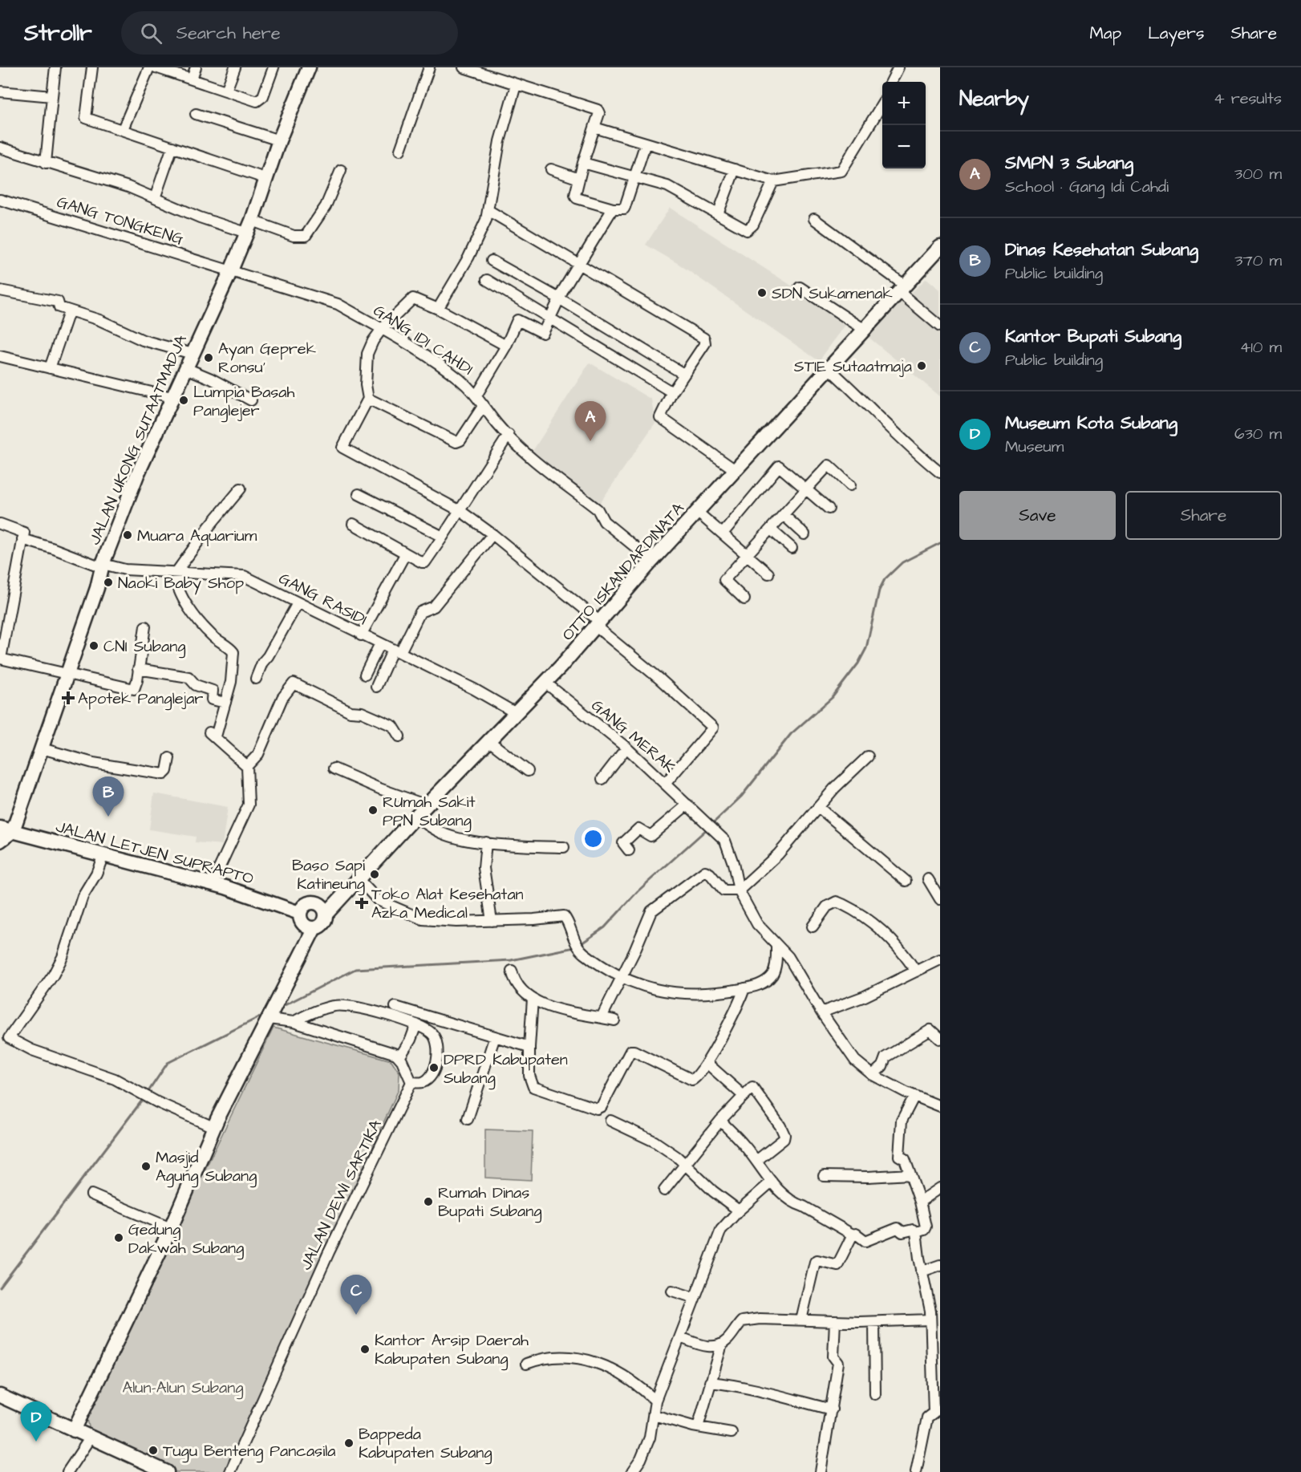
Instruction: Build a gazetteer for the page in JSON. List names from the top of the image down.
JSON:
{
  "streets": {
    "main road": ["JALAN UKONG SUTAATMADJA", "OTTO ISKANDARDINATA", "JALAN LETJEN SUPRAPTO"],
    "street": [
      "GANG TONGKENG",
      "GANG IDI CAHDI",
      "GANG RASIDI",
      "GANG MERAK",
      "JALAN DEWI SARTIKA"
    ]
  },
  "crossings": [
    ["GANG TONGKENG", "GANG IDI CAHDI"],
    ["GANG TONGKENG", "JALAN UKONG SUTAATMADJA"],
    ["GANG IDI CAHDI", "JALAN UKONG SUTAATMADJA"],
    ["GANG IDI CAHDI", "OTTO ISKANDARDINATA"],
    ["JALAN UKONG SUTAATMADJA", "GANG RASIDI"],
    ["JALAN UKONG SUTAATMADJA", "JALAN LETJEN SUPRAPTO"],
    ["OTTO ISKANDARDINATA", "GANG RASIDI"],
    ["OTTO ISKANDARDINATA", "GANG MERAK"],
    ["OTTO ISKANDARDINATA", "JALAN LETJEN SUPRAPTO"]
  ],
  "parks": ["Alun-Alun Subang"],
  "places": {
    "other": [
      "SDN Sukamenak",
      "Ayan Geprek Ronsu'",
      "STIE Sutaatmaja",
      "Lumpia Basah Panglejer",
      "Muara Aquarium",
      "Naoki Baby Shop",
      "CNI Subang",
      "RUmah Sakit PPN Subang",
      "Baso Sapi Katineung",
      "DPRD Kabupaten Subang",
      "Masjid Agung Subang",
      "Rumah Dinas Bupati Subang",
      "Gedung Dakwah Subang",
      "Kantor Arsip Daerah Kabupaten Subang",
      "Bappeda Kabupaten Subang",
      "Tugu Benteng Pancasila"
    ],
    "health": ["Apotek Panglejar", "Toko Alat Kesehatan Azka Medical"]
  },
  "page": {
    "header": "Strollr",
    "search": "Search here",
    "nav": ["Map", "Layers", "Share"],
    "heading": ["Nearby", "4 results"],
    "map_buttons": ["+", "−"],
    "list": [
      {
        "mark": "A",
        "name": "SMPN 3 Subang",
        "note": "School · Gang Idi Cahdi",
        "value": "300 m"
      },
      {
        "mark": "B",
        "name": "Dinas Kesehatan Subang",
        "note": "Public building",
        "value": "370 m"
      },
      {
        "mark": "C",
        "name": "Kantor Bupati Subang",
        "note": "Public building",
        "value": "410 m"
      },
      {
        "mark": "D",
        "name": "Museum Kota Subang",
        "note": "Museum",
        "value": "630 m"
      }
    ],
    "pins": [
      "A",
      "B",
      "C",
      "D"
    ],
    "buttons": ["Save", "Share"]
  }
}
